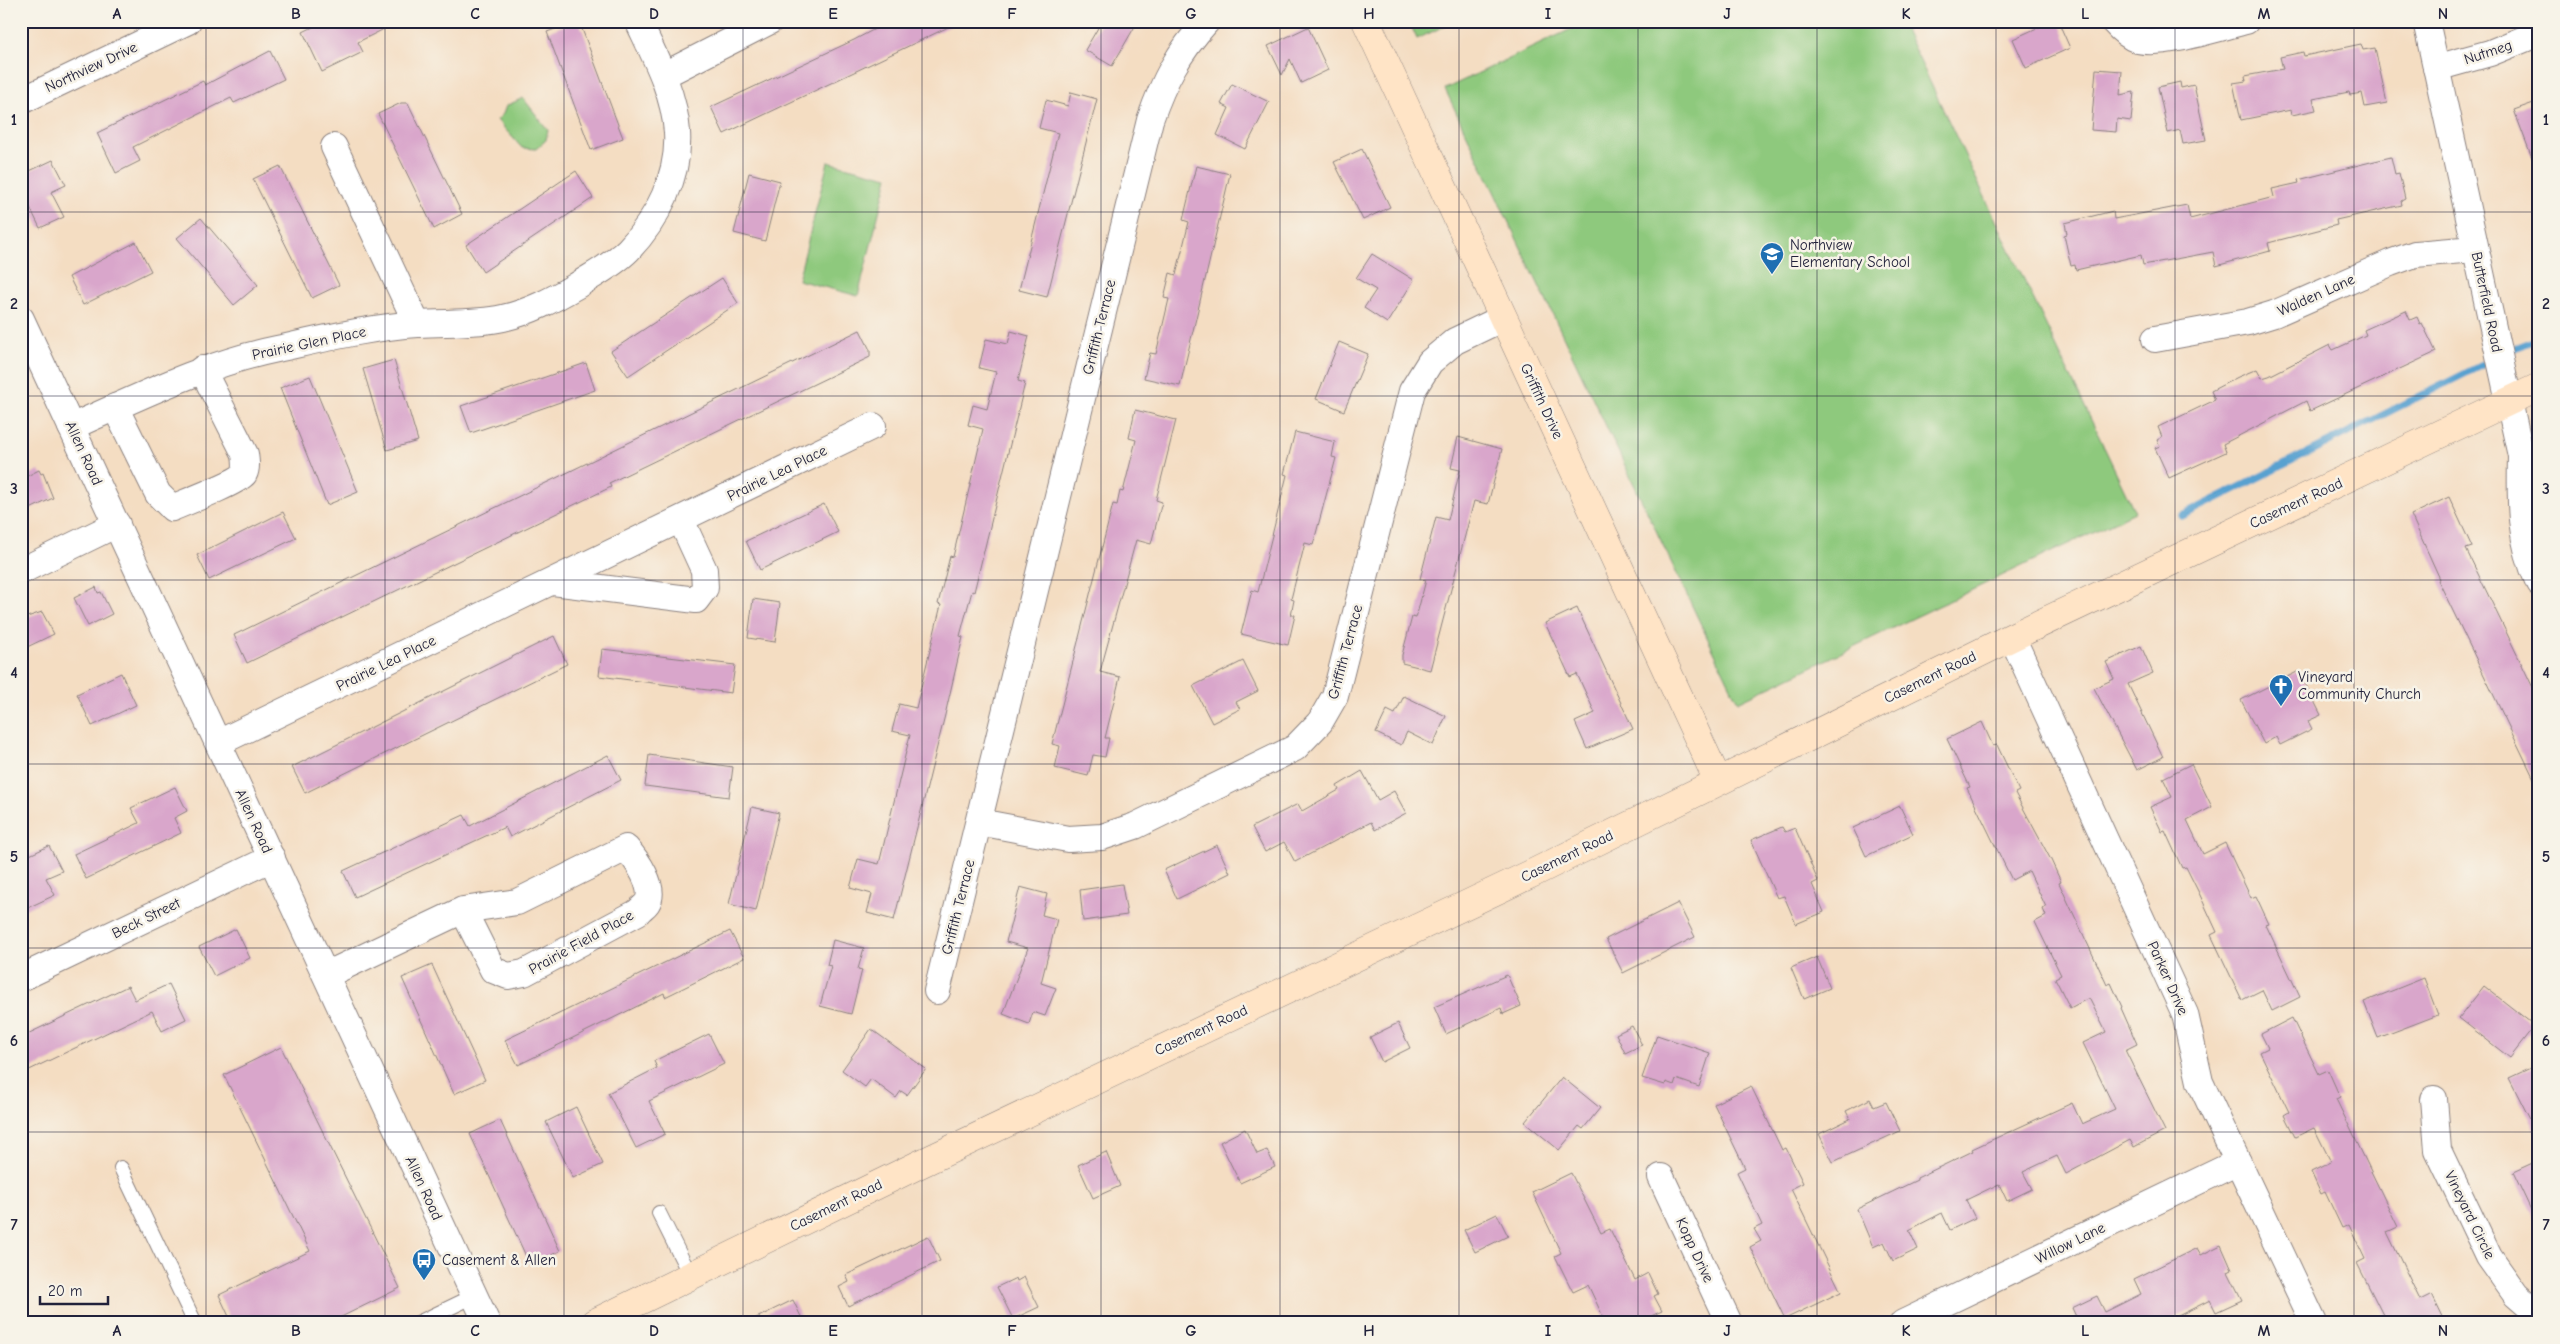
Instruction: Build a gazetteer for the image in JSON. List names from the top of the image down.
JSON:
{
  "streets": {
    "street": [
      "Nutmeg",
      "Northview Drive",
      "Walden Lane",
      "Butterfield Road",
      "Griffith Terrace",
      "Prairie Glen Place",
      "Griffith Drive",
      "Allen Road",
      "Prairie Lea Place",
      "Casement Road",
      "Beck Street",
      "Prairie Field Place",
      "Parker Drive",
      "Vineyard Circle",
      "Willow Lane",
      "Kopp Drive"
    ]
  },
  "crossings": [
    ["Nutmeg", "Butterfield Road"],
    ["Walden Lane", "Butterfield Road"],
    ["Butterfield Road", "Casement Road"],
    ["Griffith Terrace", "Griffith Drive"],
    ["Prairie Glen Place", "Allen Road"],
    ["Griffith Drive", "Casement Road"],
    ["Allen Road", "Prairie Lea Place"],
    ["Allen Road", "Beck Street"],
    ["Allen Road", "Prairie Field Place"],
    ["Casement Road", "Parker Drive"],
    ["Parker Drive", "Willow Lane"]
  ],
  "places": {
    "school or university": ["Northview Elementary School"],
    "church": ["Vineyard Community Church"],
    "bus stop": ["Casement & Allen"]
  },
  "scale_bar": "20 m",
  "grid": {
    "columns": [
      "A",
      "B",
      "C",
      "D",
      "E",
      "F",
      "G",
      "H",
      "I",
      "J",
      "K",
      "L",
      "M",
      "N"
    ],
    "rows": [
      "1",
      "2",
      "3",
      "4",
      "5",
      "6",
      "7"
    ]
  }
}
